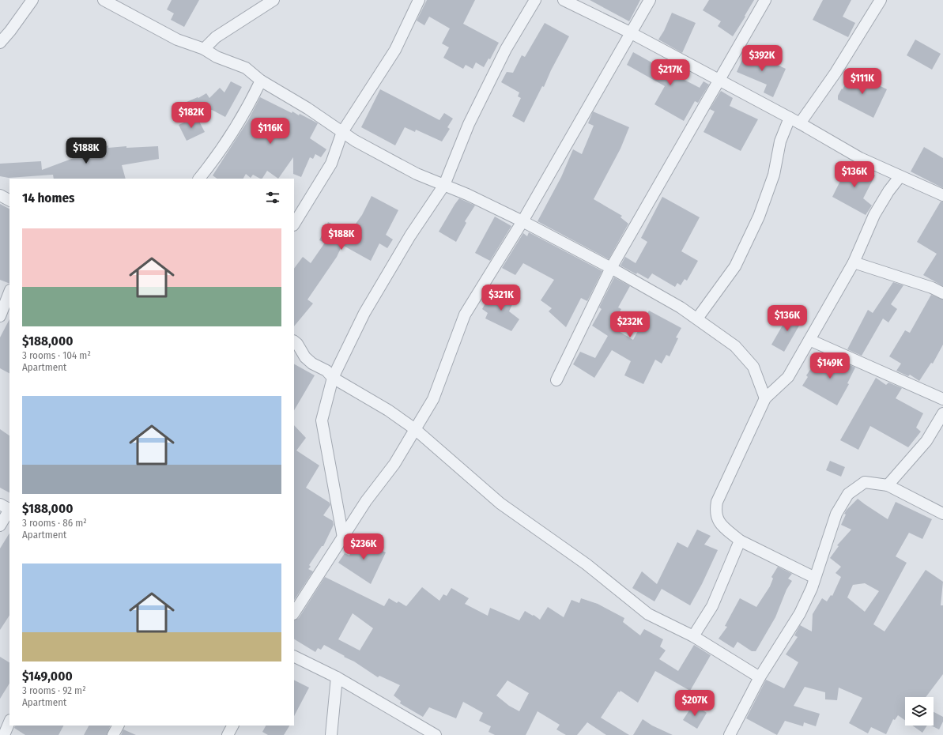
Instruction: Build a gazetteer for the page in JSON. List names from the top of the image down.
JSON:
{
  "page": {
    "price": [
      "$392K",
      "$217K",
      "$111K",
      "$182K",
      "$116K",
      "$188K",
      "$136K",
      "$188K",
      "$321K",
      "$136K",
      "$232K",
      "$149K",
      "$236K",
      "$207K"
    ],
    "heading": "14 homes",
    "list": [
      {
        "name": "$188,000",
        "note": "3 rooms · 104 m² · Apartment"
      },
      {
        "name": "$188,000",
        "note": "3 rooms · 86 m² · Apartment"
      },
      {
        "name": "$149,000",
        "note": "3 rooms · 92 m² · Apartment"
      }
    ]
  }
}
